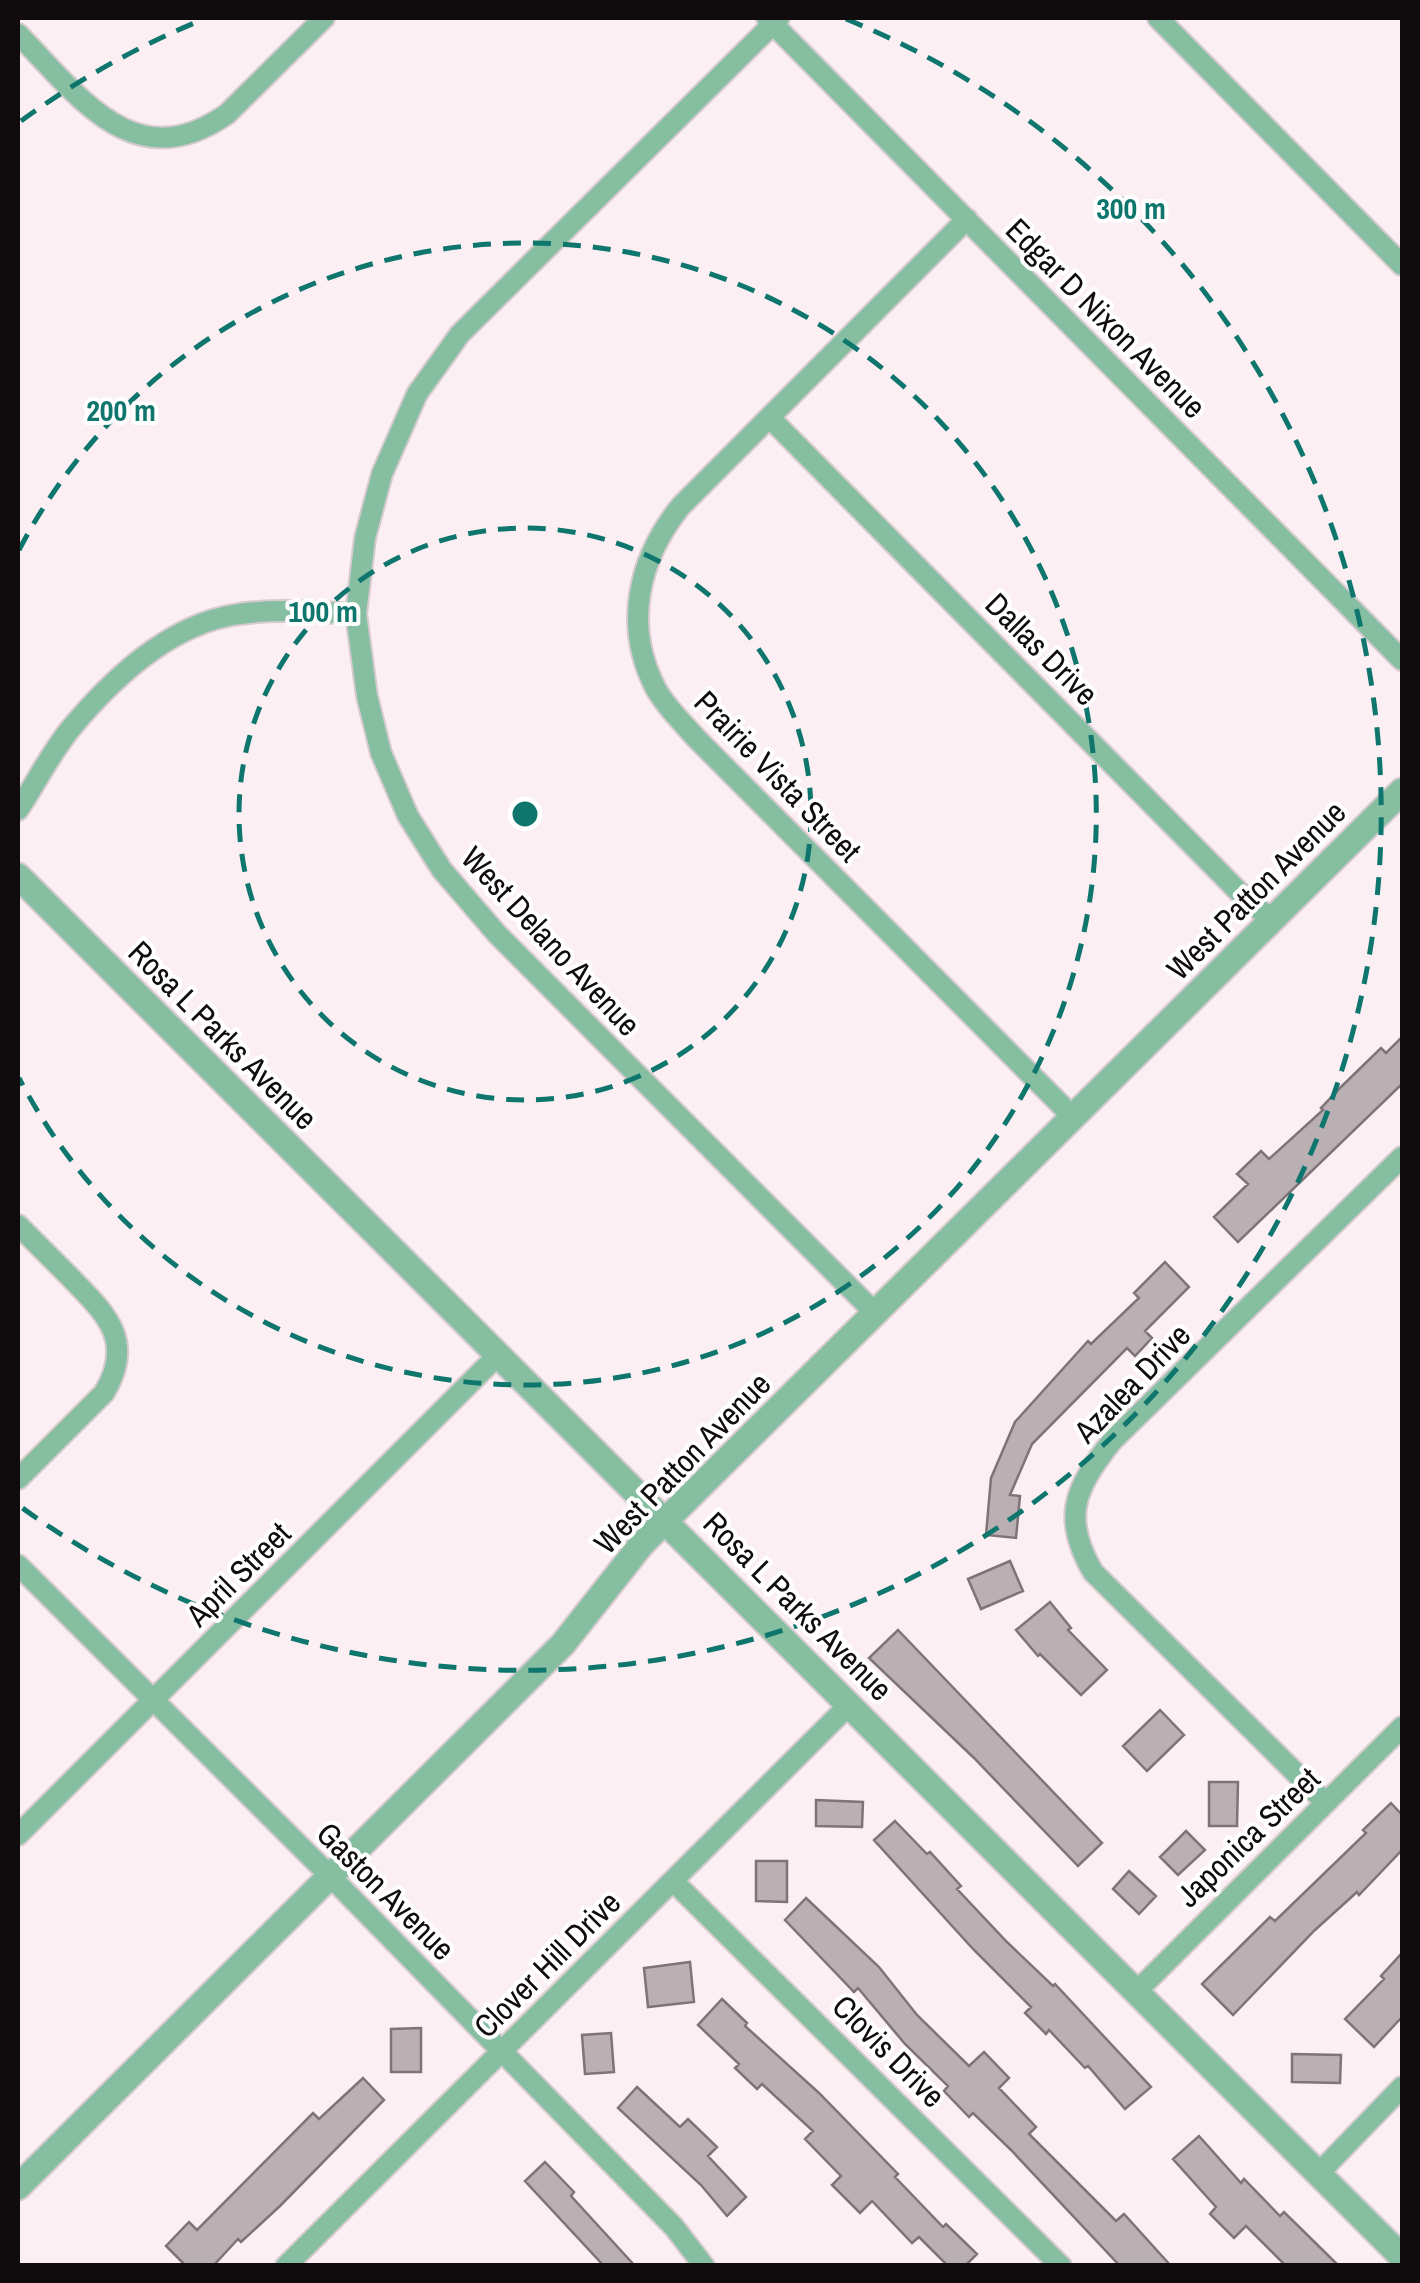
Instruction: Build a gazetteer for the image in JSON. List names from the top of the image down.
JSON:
{
  "streets": {
    "street": [
      "Edgar D Nixon Avenue",
      "Dallas Drive",
      "Prairie Vista Street",
      "West Patton Avenue",
      "West Delano Avenue",
      "Rosa L Parks Avenue",
      "Azalea Drive",
      "April Street",
      "Japonica Street",
      "Gaston Avenue",
      "Clover Hill Drive",
      "Clovis Drive"
    ]
  },
  "crossings": [
    ["Edgar D Nixon Avenue", "Prairie Vista Street"],
    ["Edgar D Nixon Avenue", "West Delano Avenue"],
    ["Dallas Drive", "Prairie Vista Street"],
    ["Dallas Drive", "West Patton Avenue"],
    ["Prairie Vista Street", "West Patton Avenue"],
    ["West Patton Avenue", "West Delano Avenue"],
    ["West Patton Avenue", "Rosa L Parks Avenue"],
    ["West Patton Avenue", "Gaston Avenue"],
    ["Rosa L Parks Avenue", "April Street"],
    ["Rosa L Parks Avenue", "Japonica Street"],
    ["Rosa L Parks Avenue", "Clover Hill Drive"],
    ["Azalea Drive", "Japonica Street"],
    ["April Street", "Gaston Avenue"],
    ["Gaston Avenue", "Clover Hill Drive"],
    ["Clover Hill Drive", "Clovis Drive"]
  ],
  "rings": ["300 m", "200 m", "100 m"]
}
